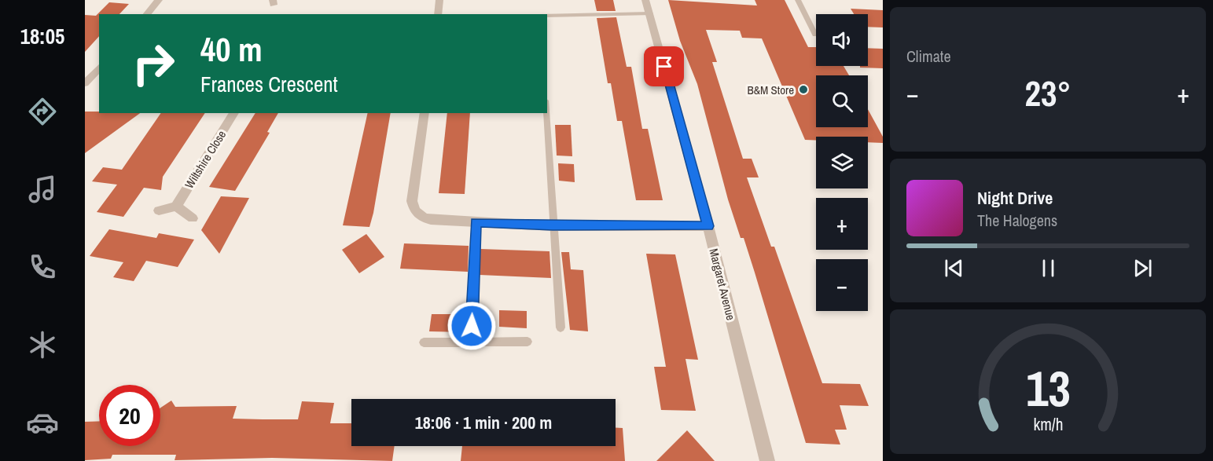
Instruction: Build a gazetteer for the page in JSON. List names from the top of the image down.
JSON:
{
  "streets": {
    "street": ["Wiltshire Close", "Margaret Avenue"]
  },
  "places": ["B&M Store"],
  "page": {
    "tabs": "18:05",
    "tile": "Climate",
    "map_buttons": ["+", "−"],
    "turn": ["40 m", "Frances Crescent"],
    "heat": ["−", "23°", "+"],
    "song": ["Night Drive", "The Halogens"],
    "limit": "20",
    "trip": "18:06 · 1 min · 200 m",
    "gauge": ["13", "km/h"]
  }
}
